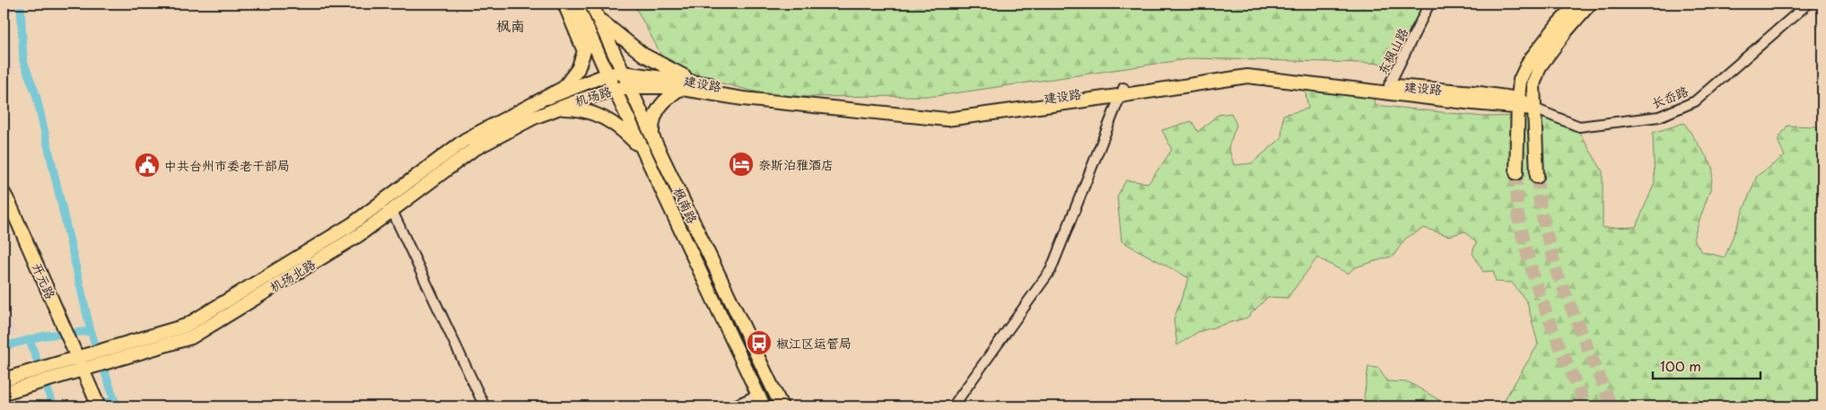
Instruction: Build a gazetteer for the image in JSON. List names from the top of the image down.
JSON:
{
  "streets": {
    "main road": [
      "建设路",
      "机场路",
      "枫南路",
      "机场北路",
      "开元路"
    ],
    "street": ["东枫山路", "长岙路"]
  },
  "crossings": [
    ["东枫山路", "建设路"],
    ["建设路", "机场路"],
    ["建设路", "长岙路"],
    ["建设路", "枫南路"],
    ["机场路", "枫南路"],
    ["机场路", "机场北路"],
    ["机场北路", "开元路"]
  ],
  "districts": ["枫南"],
  "places": {
    "hotel": ["奈斯泊雅酒店"],
    "public building": ["中共台州市委老干部局"],
    "bus stop": ["椒江区运管局"]
  },
  "scale_bar": "100 m"
}
